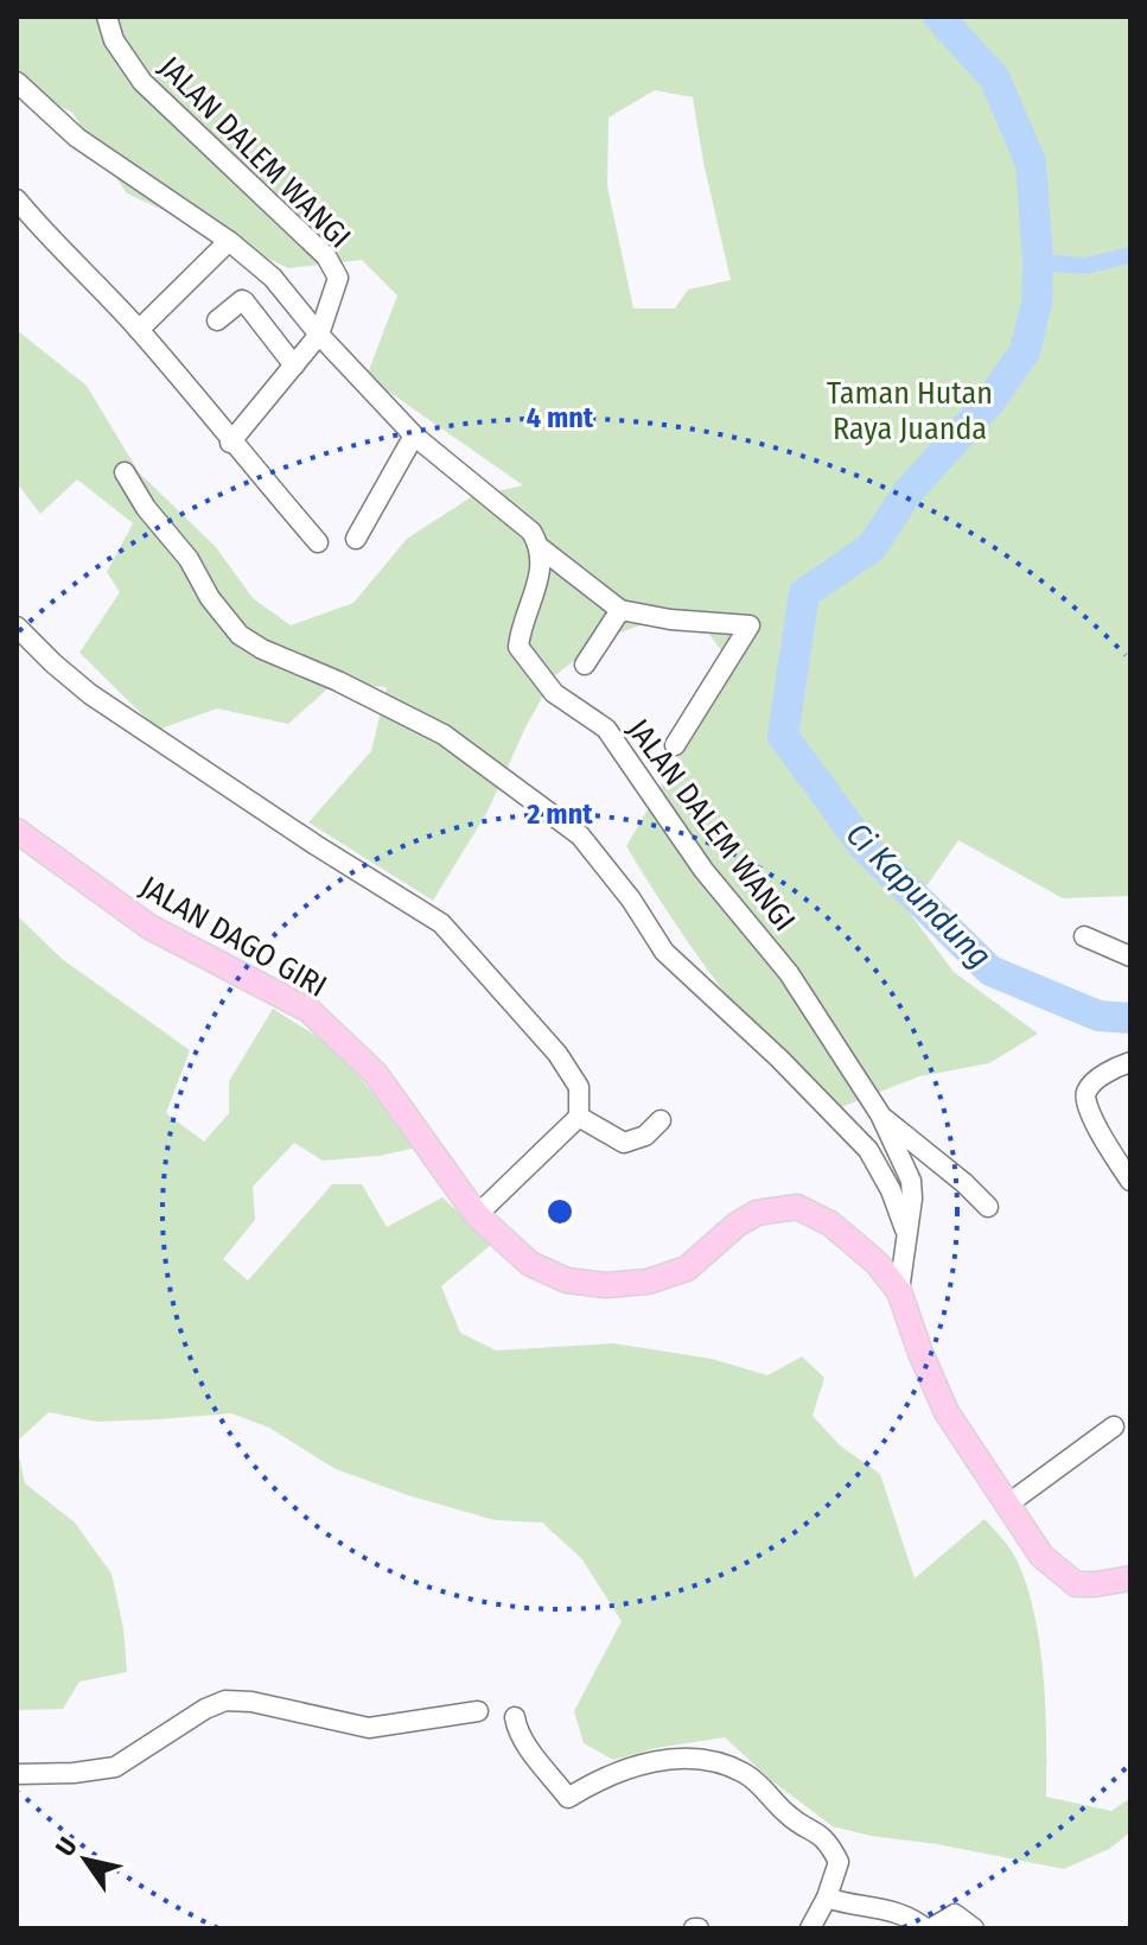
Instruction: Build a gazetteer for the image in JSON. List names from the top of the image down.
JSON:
{
  "streets": {
    "main road": ["JALAN DAGO GIRI"],
    "street": ["JALAN DALEM WANGI"]
  },
  "crossings": [
    ["JALAN DALEM WANGI", "JALAN DAGO GIRI"]
  ],
  "water": ["Ci Kapundung"],
  "parks": ["Taman Hutan Raya Juanda"],
  "north": "top left",
  "rings": ["4 mnt", "2 mnt"]
}
